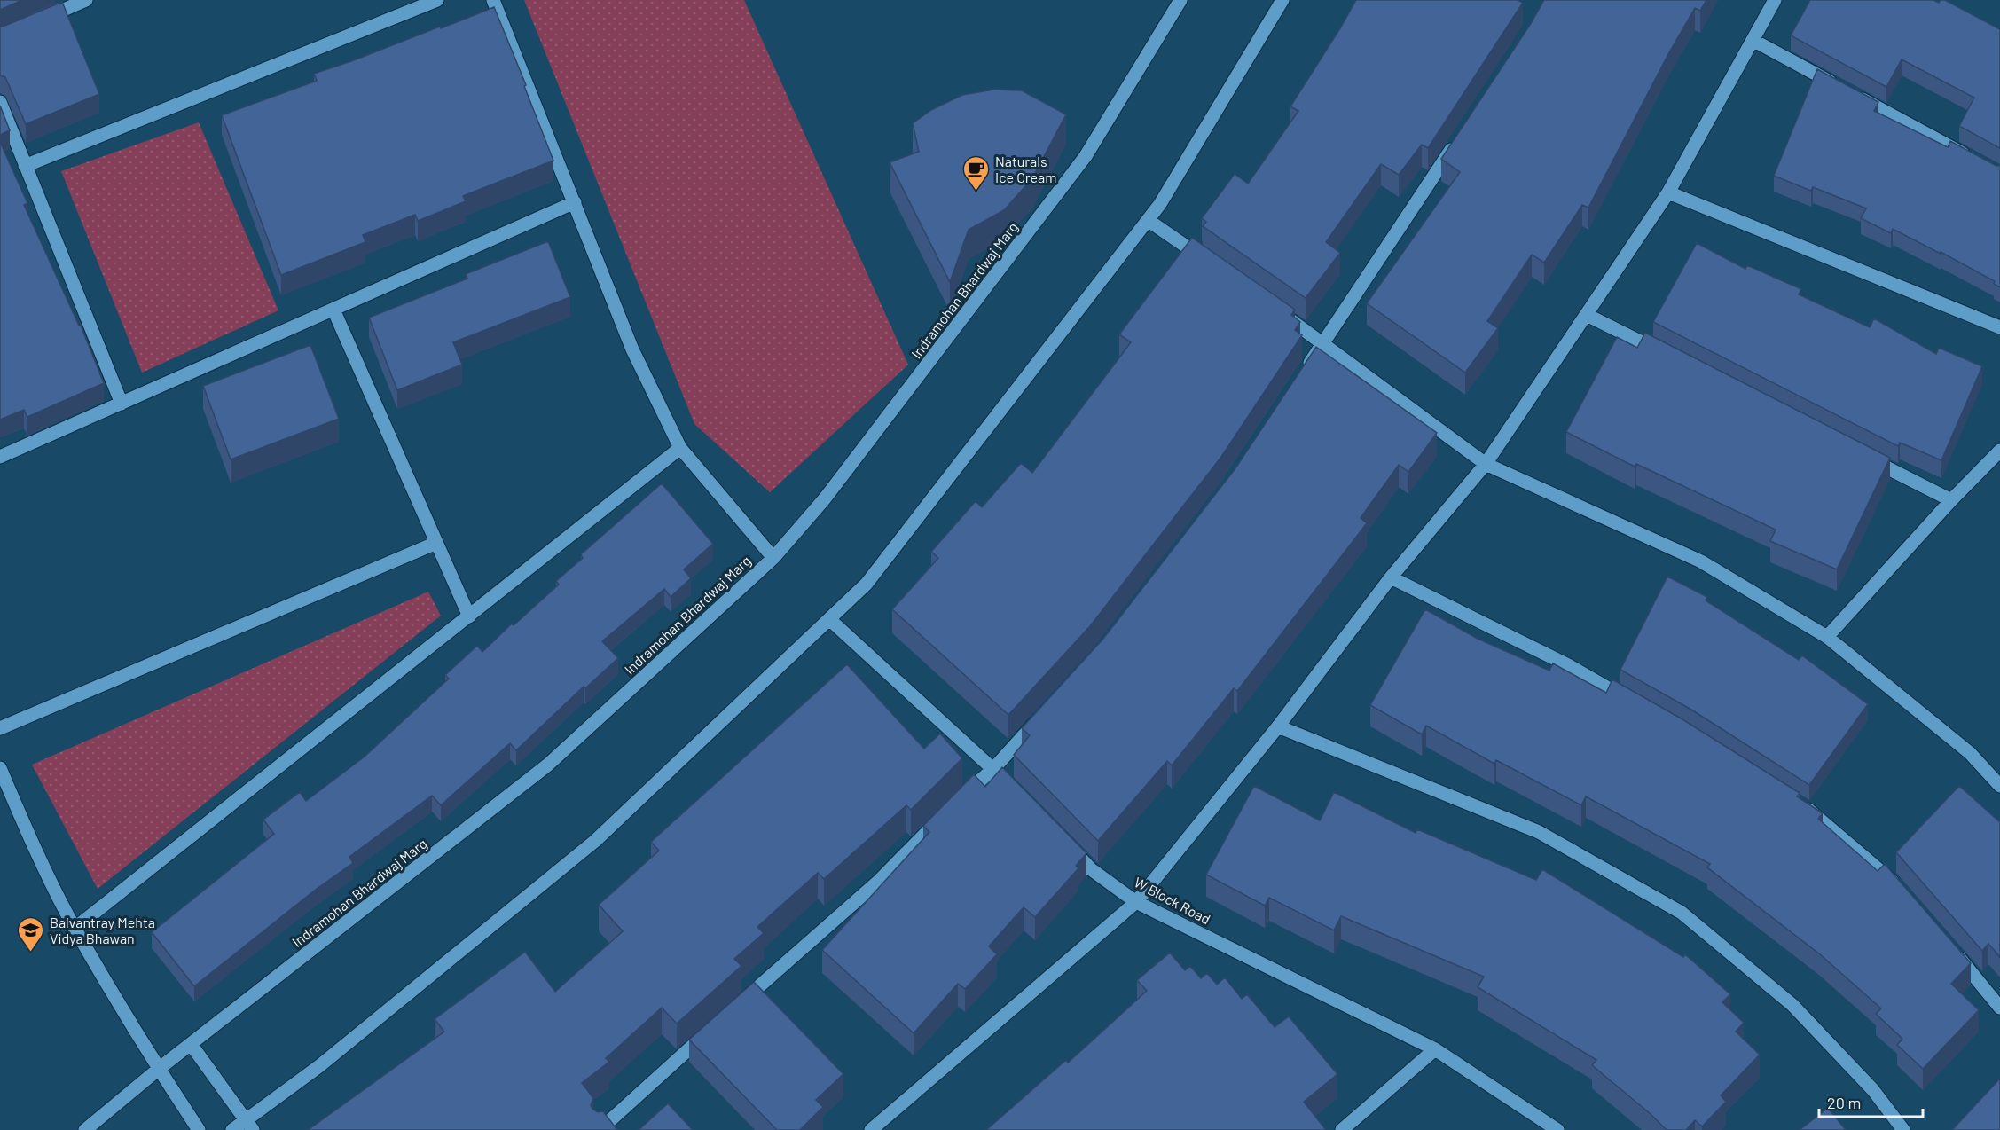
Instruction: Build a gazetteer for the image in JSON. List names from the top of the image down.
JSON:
{
  "streets": {
    "street": ["Indramohan Bhardwaj Marg", "W Block Road"]
  },
  "places": {
    "cafe": ["Naturals Ice Cream"],
    "school or university": ["Balvantray Mehta Vidya Bhawan"]
  },
  "scale_bar": "20 m"
}
